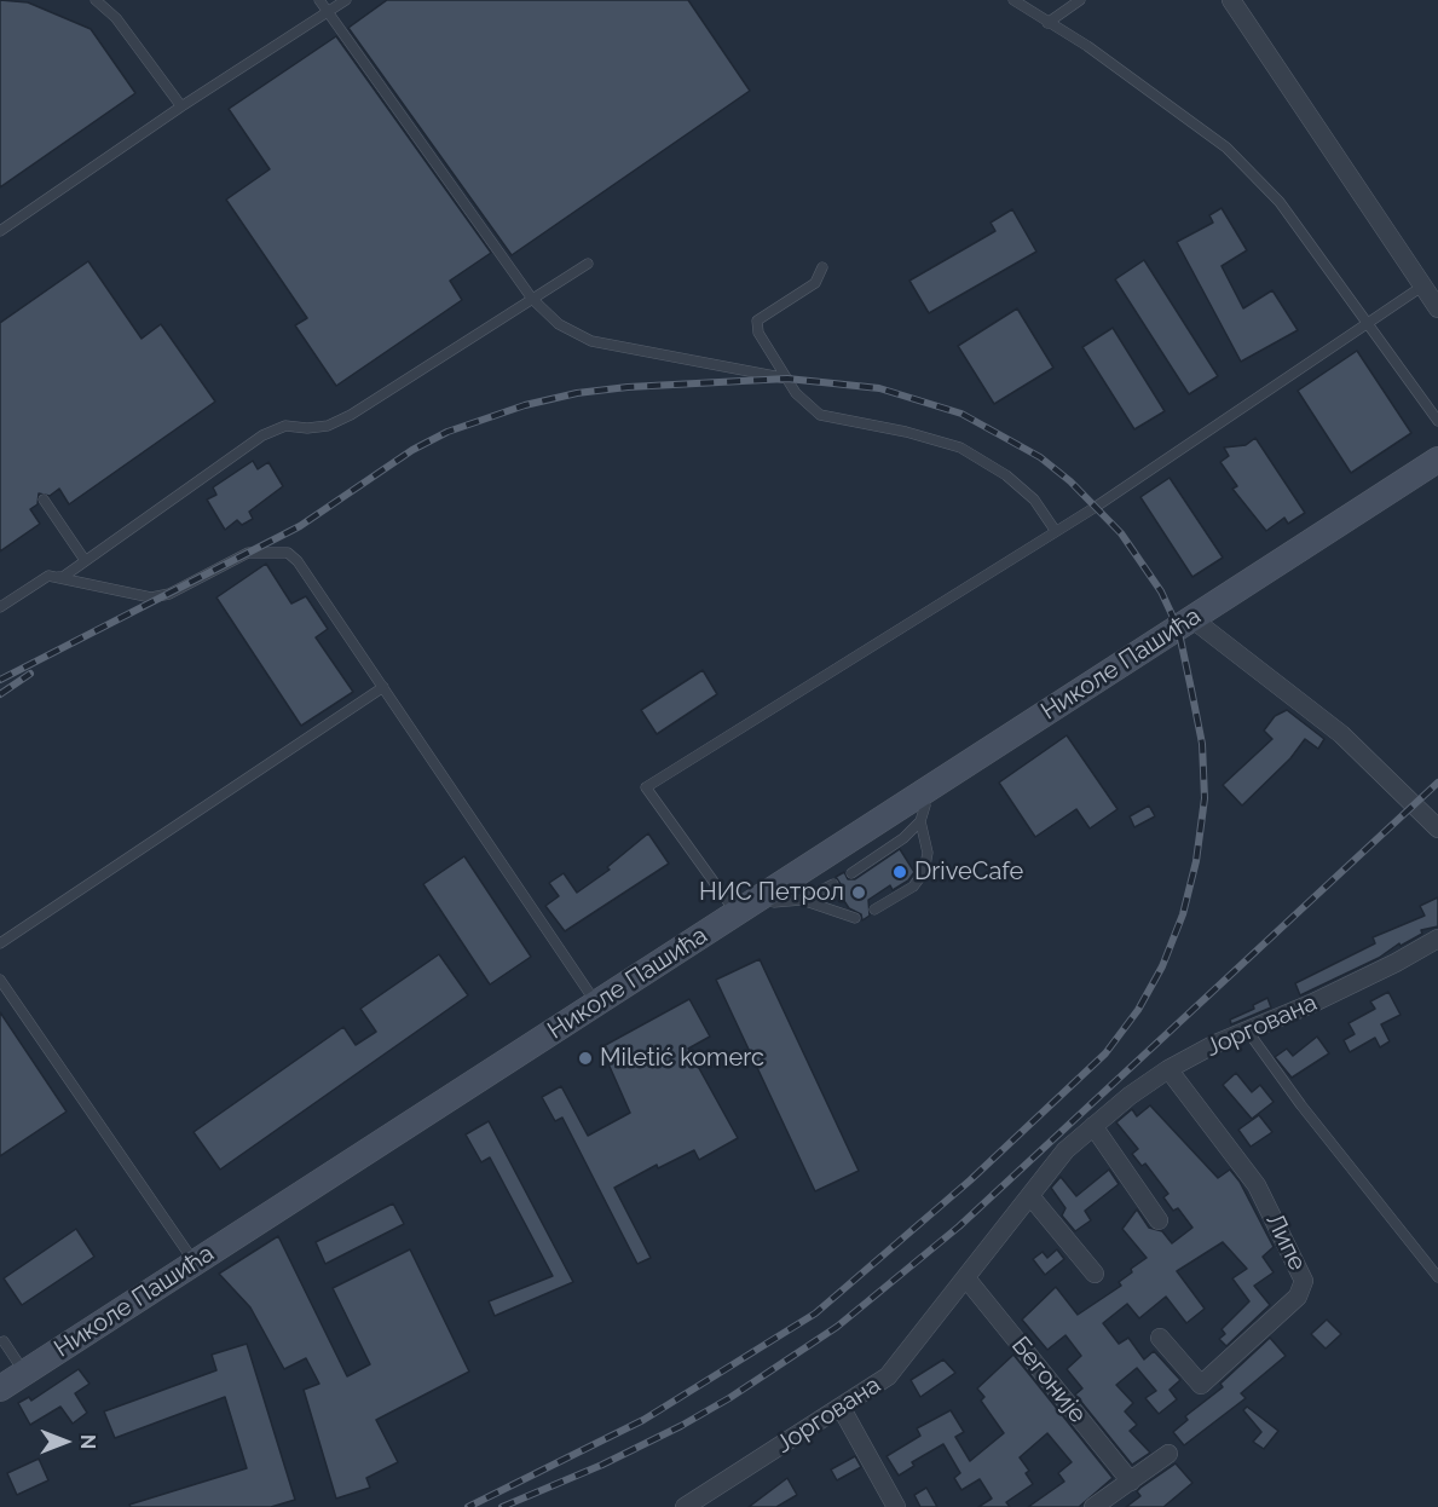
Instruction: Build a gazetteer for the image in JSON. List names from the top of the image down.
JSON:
{
  "streets": {
    "main road": ["Николе Пашића"],
    "street": ["Јоргована", "Липе", "Бегоније"]
  },
  "crossings": [
    ["Јоргована", "Липе"],
    ["Јоргована", "Бегоније"]
  ],
  "places": ["DriveCafe", "НИС Петрол", "Miletić komerc"],
  "north": "right"
}
